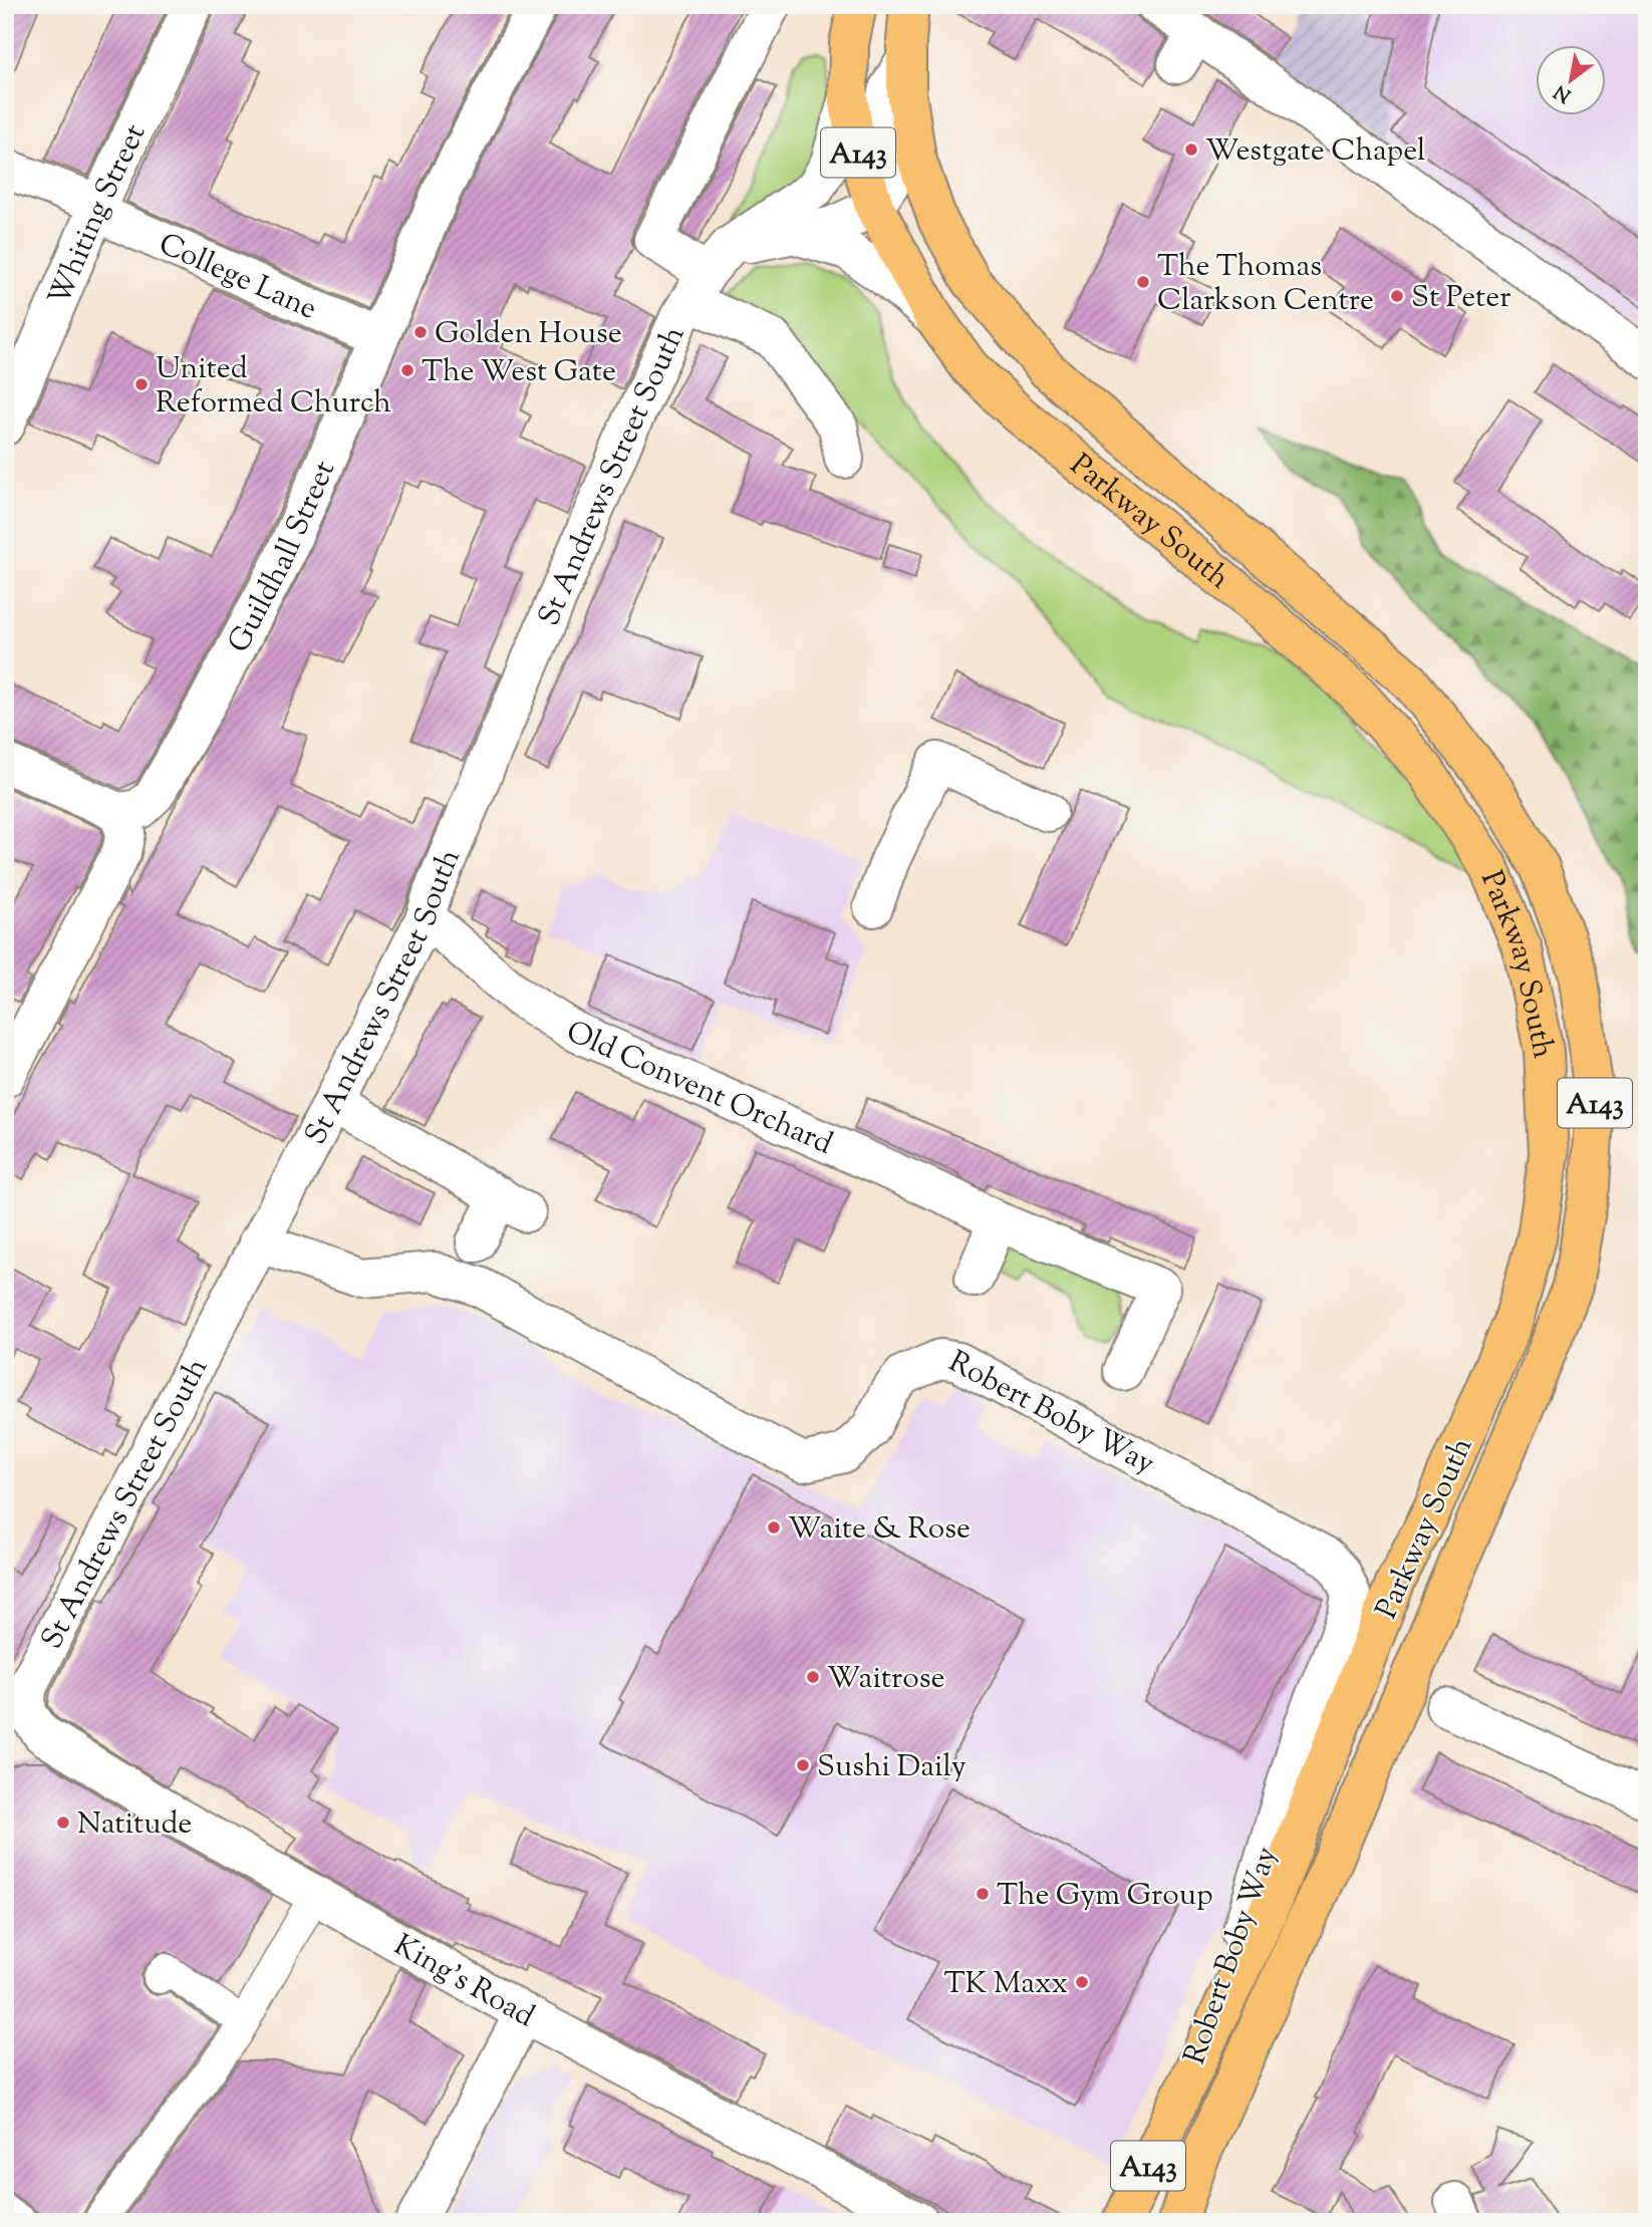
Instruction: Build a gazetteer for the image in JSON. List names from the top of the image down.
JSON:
{
  "streets": {
    "main road": ["A143", "Parkway South"],
    "street": [
      "Whiting Street",
      "College Lane",
      "St Andrews Street South",
      "Guildhall Street",
      "Old Convent Orchard",
      "Robert Boby Way",
      "King's Road"
    ]
  },
  "crossings": [
    ["Whiting Street", "College Lane"],
    ["College Lane", "Guildhall Street"],
    ["St Andrews Street South", "Old Convent Orchard"],
    ["St Andrews Street South", "Robert Boby Way"],
    ["St Andrews Street South", "King's Road"],
    ["Parkway South", "Robert Boby Way"]
  ],
  "places": [
    "Westgate Chapel",
    "The Thomas Clarkson Centre",
    "St Peter",
    "Golden House",
    "The West Gate",
    "United Reformed Church",
    "Waite & Rose",
    "Waitrose",
    "Sushi Daily",
    "Natitude",
    "The Gym Group",
    "TK Maxx"
  ],
  "north": "bottom left"
}
